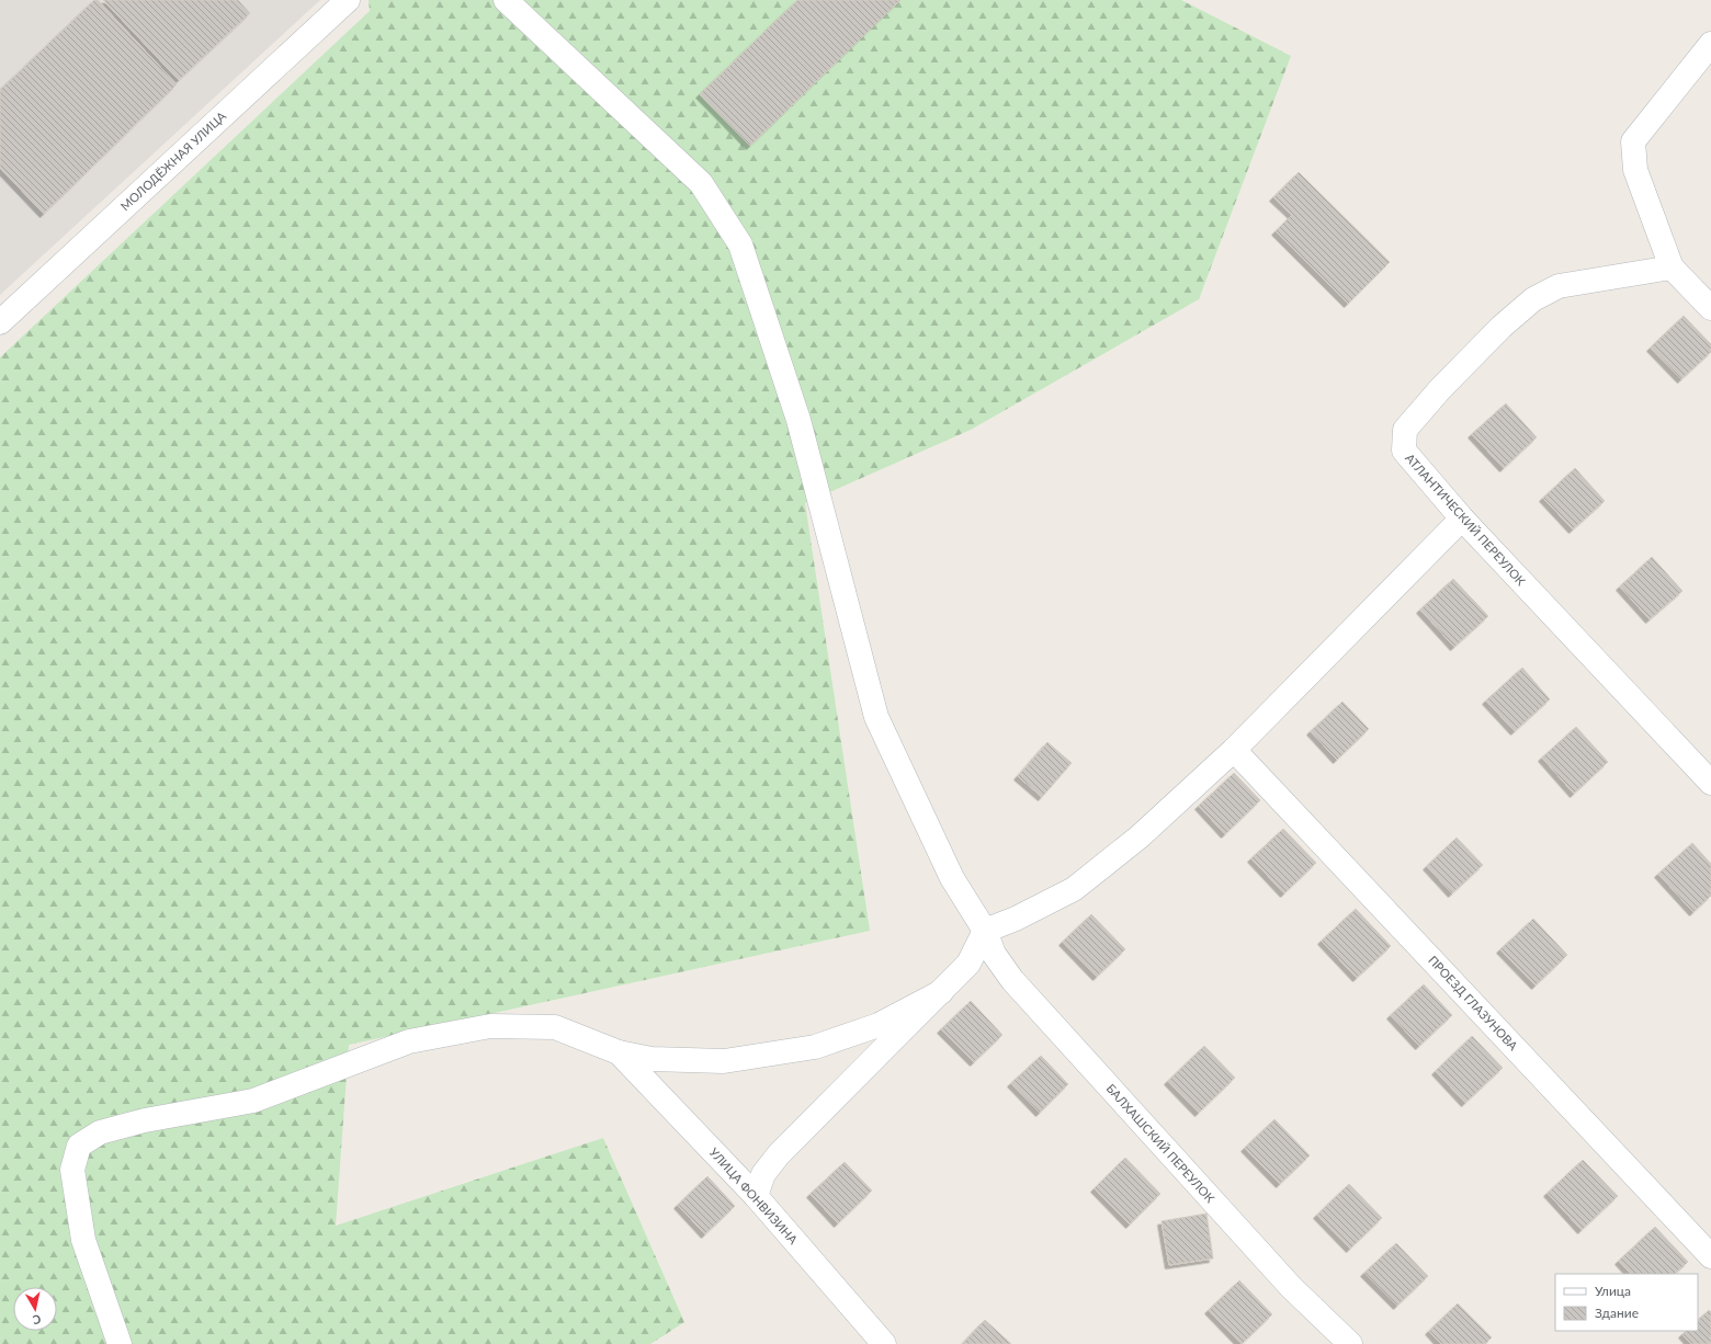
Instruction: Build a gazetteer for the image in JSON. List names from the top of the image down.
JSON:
{
  "streets": {
    "street": [
      "МОЛОДЁЖНАЯ УЛИЦА",
      "АТЛАНТИЧЕСКИЙ ПЕРЕУЛОК",
      "ПРОЕЗД ГЛАЗУНОВА",
      "БАЛХАШСКИЙ ПЕРЕУЛОК",
      "УЛИЦА ФОНВИЗИНА"
    ]
  },
  "legend": ["Улица", "Здание"],
  "north": "bottom"
}
